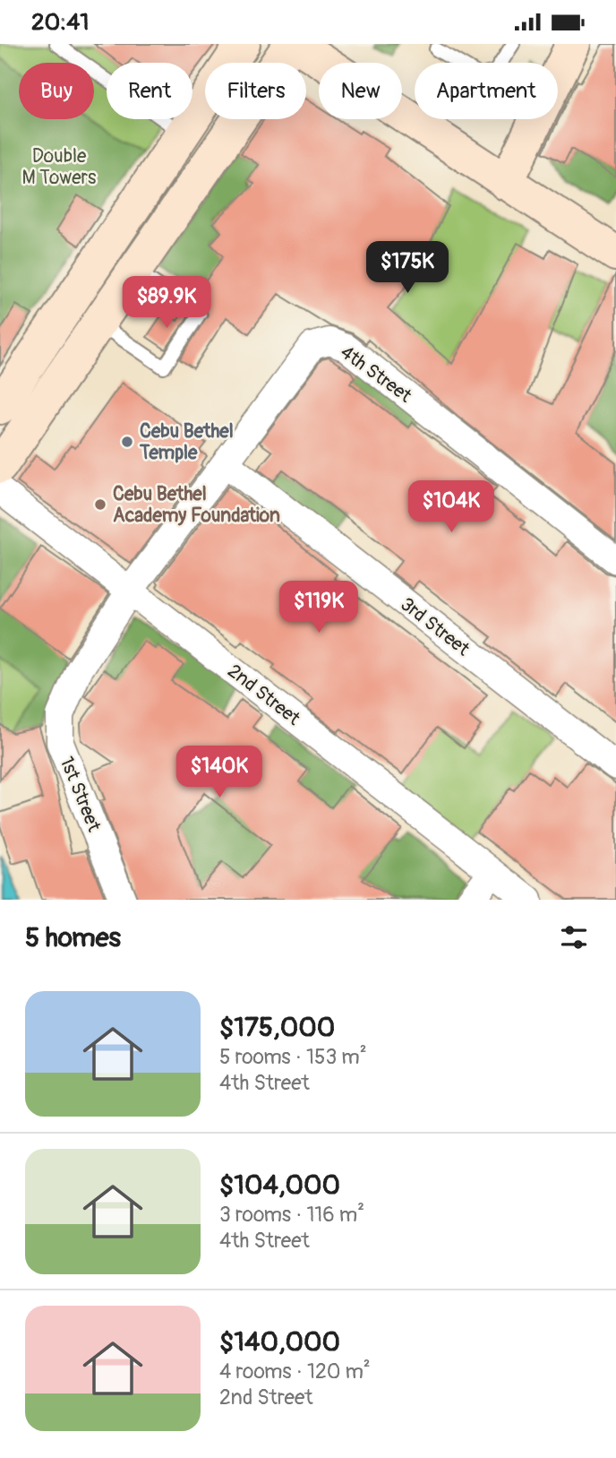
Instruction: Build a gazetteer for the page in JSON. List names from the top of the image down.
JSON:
{
  "streets": {
    "street": [
      "4th Street",
      "3rd Street",
      "2nd Street",
      "1st Street"
    ]
  },
  "crossings": [
    ["4th Street", "3rd Street"],
    ["4th Street", "2nd Street"],
    ["4th Street", "1st Street"],
    ["2nd Street", "1st Street"]
  ],
  "parks": ["Double M Towers"],
  "places": ["Cebu Bethel Temple", "Cebu Bethel Academy Foundation"],
  "page": {
    "status": "20:41",
    "chip": [
      "Buy",
      "Rent",
      "Filters",
      "New",
      "Apartment"
    ],
    "price": [
      "$175K",
      "$89.9K",
      "$104K",
      "$119K",
      "$140K"
    ],
    "heading": "5 homes",
    "list": [
      {
        "name": "$175,000",
        "note": "5 rooms · 153 m² · 4th Street"
      },
      {
        "name": "$104,000",
        "note": "3 rooms · 116 m² · 4th Street"
      },
      {
        "name": "$140,000",
        "note": "4 rooms · 120 m² · 2nd Street"
      }
    ]
  }
}
